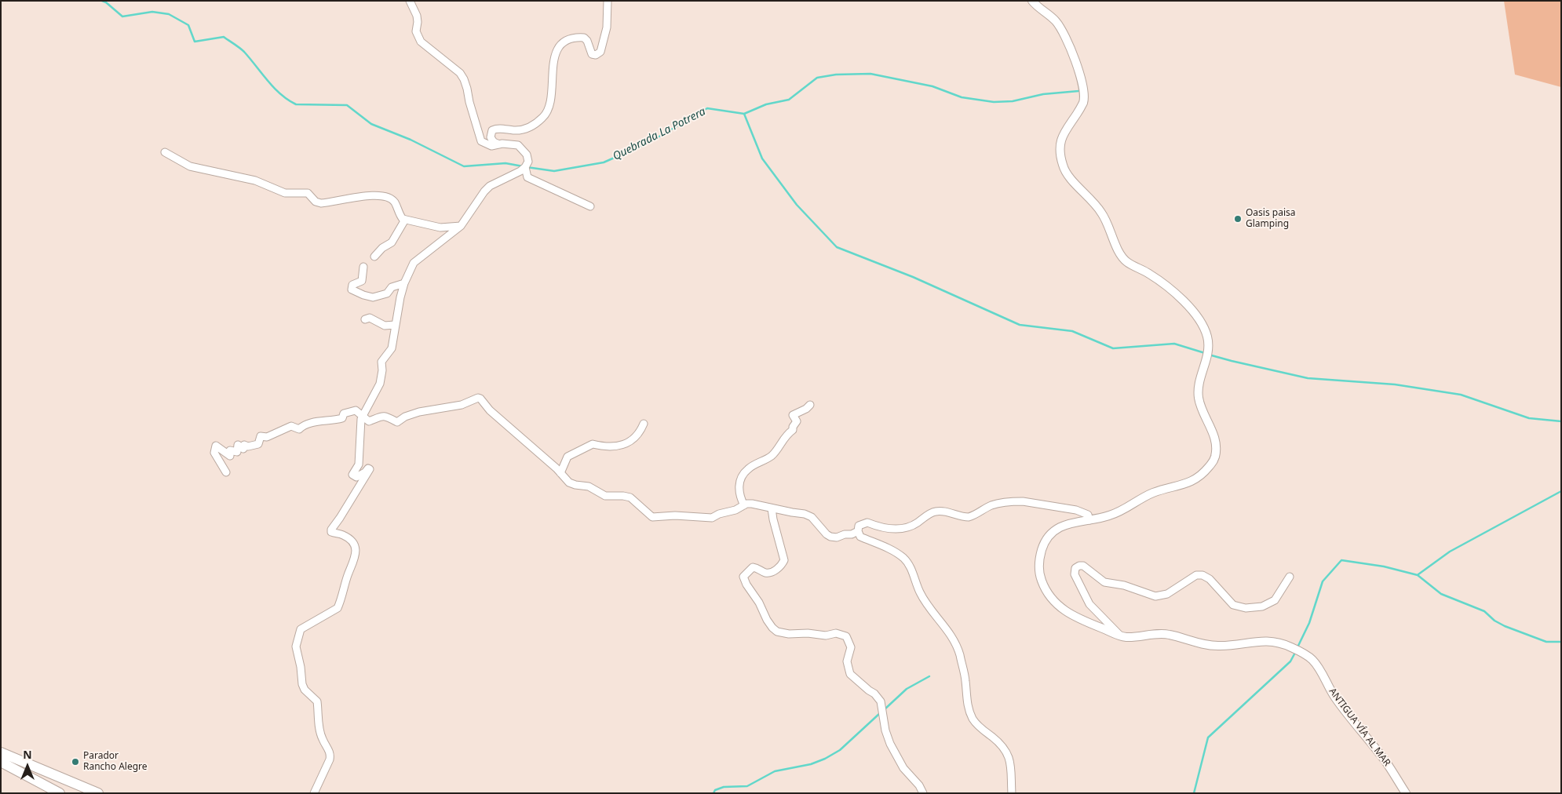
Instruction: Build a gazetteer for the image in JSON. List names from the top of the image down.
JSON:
{
  "streets": {
    "main road": ["ANTIGUA VÍA AL MAR"]
  },
  "water": ["Quebrada La Potrera"],
  "places": ["Oasis paisa Glamping", "Parador Rancho Alegre"],
  "north": "top"
}
